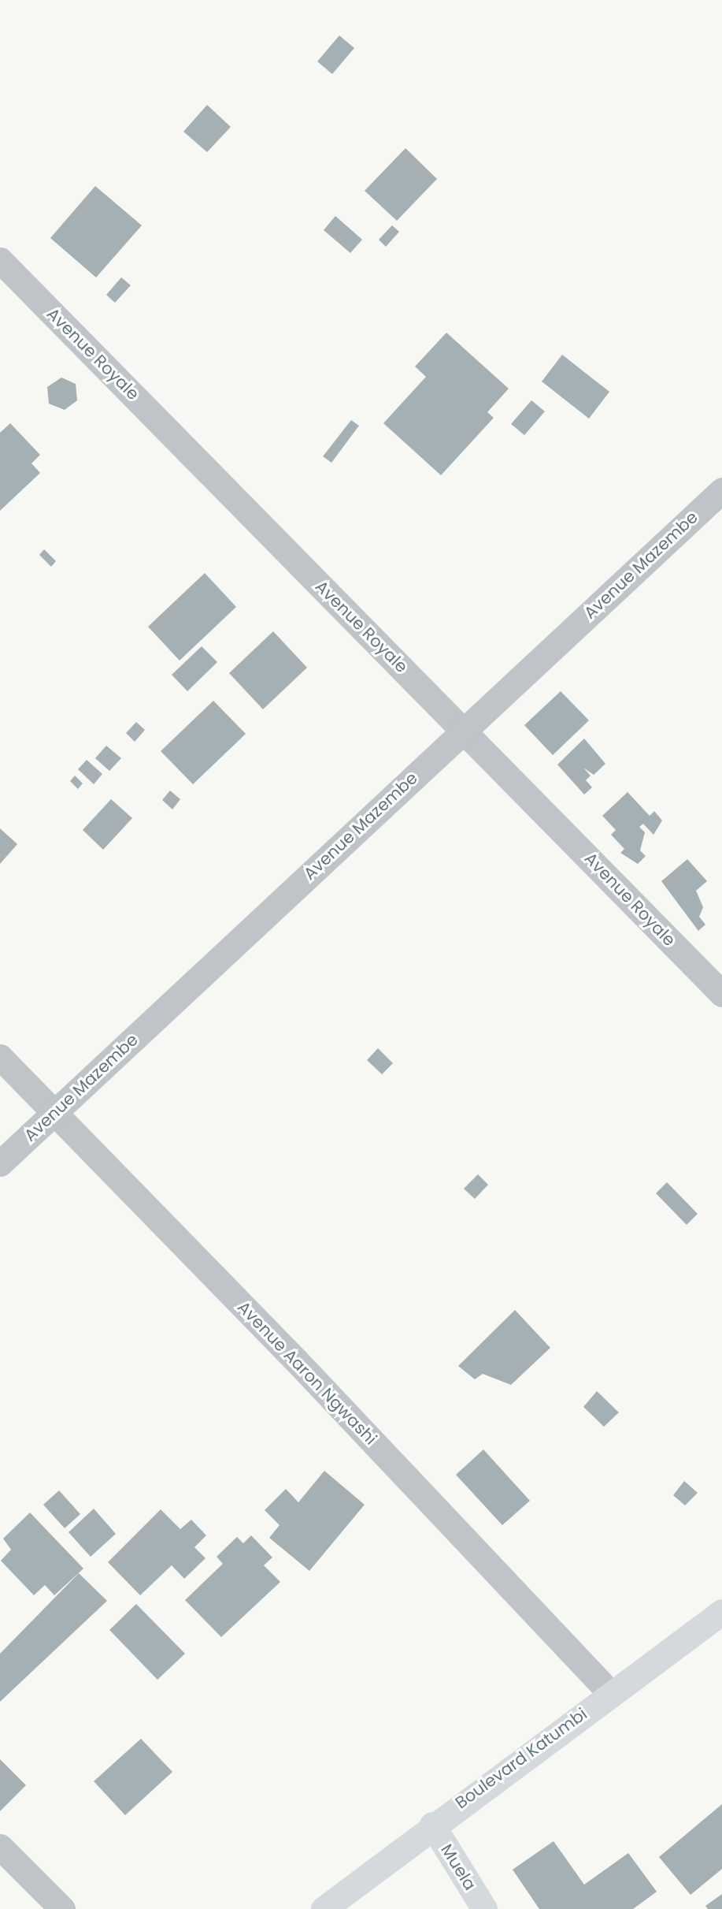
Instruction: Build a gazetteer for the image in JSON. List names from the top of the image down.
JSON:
{
  "streets": {
    "street": [
      "Avenue Royale",
      "Avenue Mazembe",
      "Avenue Aaron Ngwashi",
      "Boulevard Katumbi",
      "Muela"
    ]
  },
  "crossings": [
    ["Avenue Royale", "Avenue Mazembe"],
    ["Avenue Mazembe", "Avenue Aaron Ngwashi"],
    ["Avenue Aaron Ngwashi", "Boulevard Katumbi"],
    ["Boulevard Katumbi", "Muela"]
  ]
}
